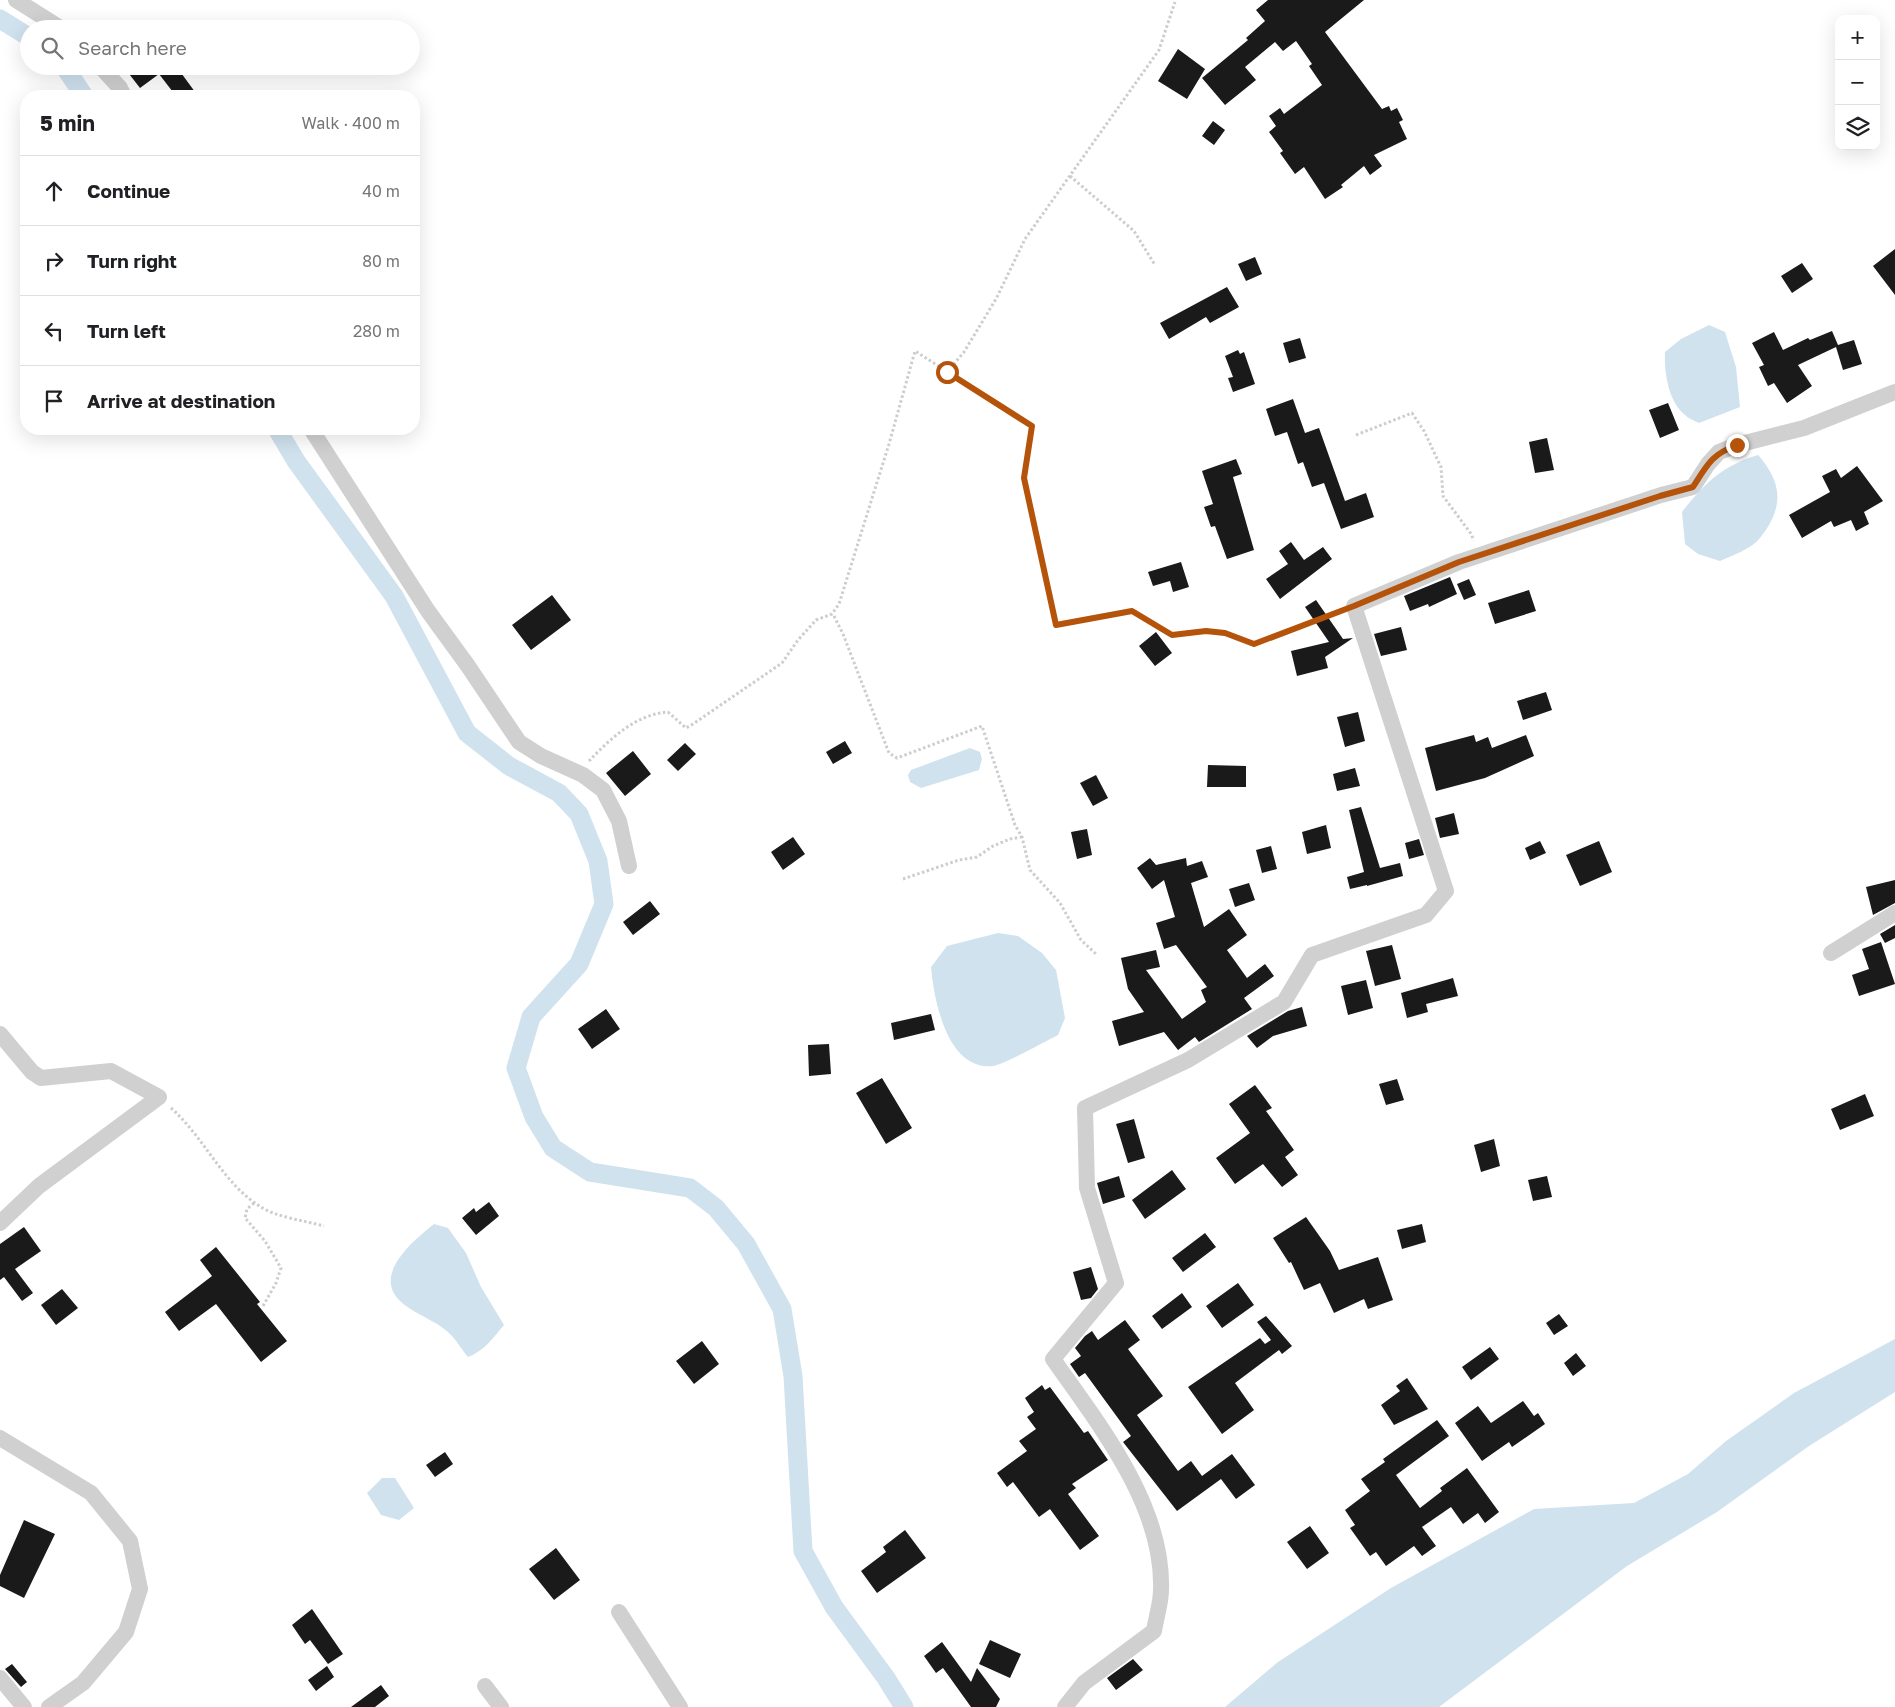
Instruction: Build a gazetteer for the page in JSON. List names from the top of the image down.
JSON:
{
  "page": {
    "map_buttons": ["+", "−"],
    "search": "Search here",
    "heading": ["5 min", "Walk · 400 m"],
    "list": [
      ["Continue", "40 m"],
      ["Turn right", "80 m"],
      ["Turn left", "280 m"],
      "Arrive at destination"
    ]
  }
}
